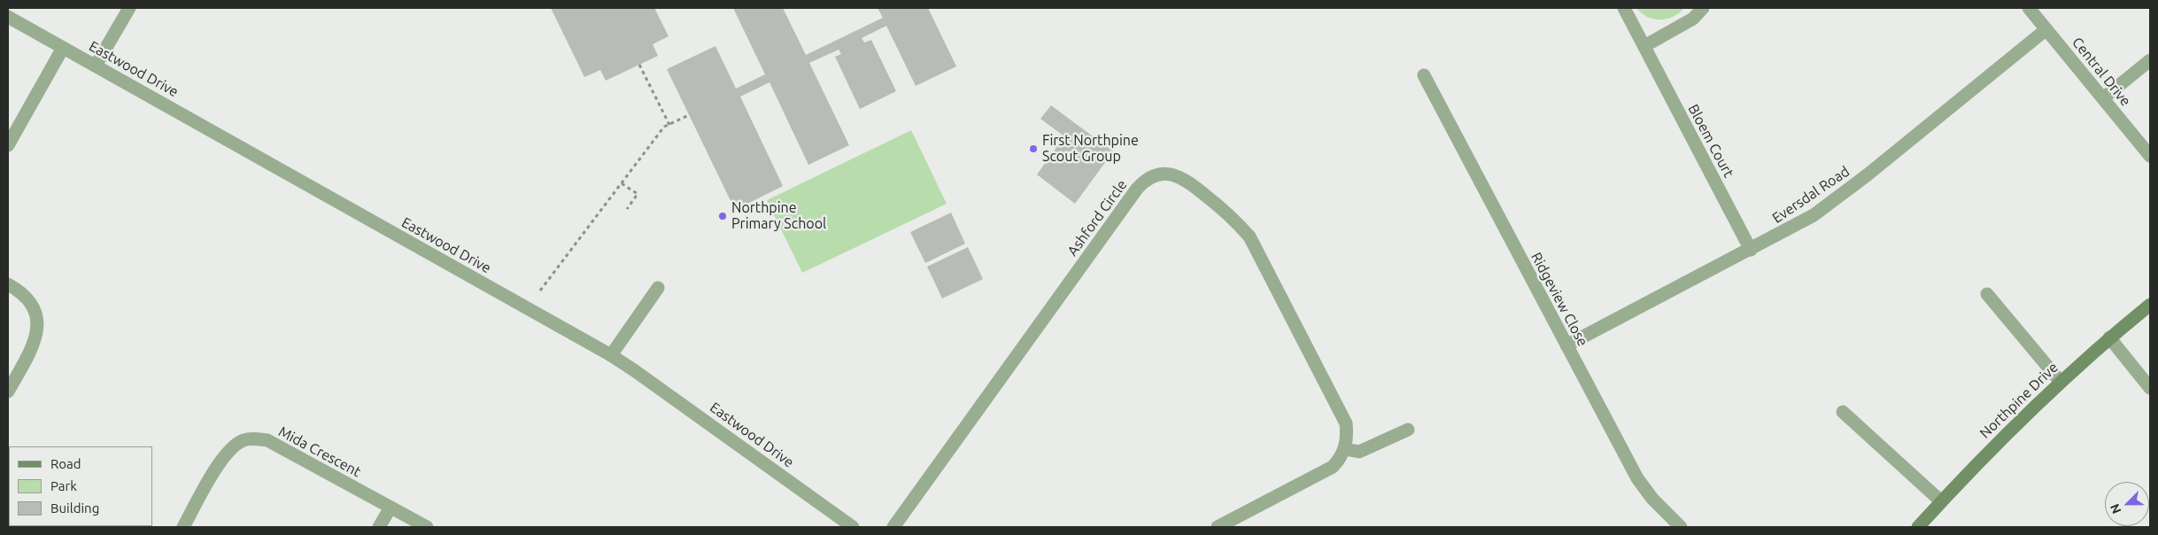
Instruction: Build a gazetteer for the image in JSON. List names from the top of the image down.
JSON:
{
  "streets": {
    "street": [
      "Eastwood Drive",
      "Central Drive",
      "Bloem Court",
      "Eversdal Road",
      "Ashford Circle",
      "Ridgeview Close",
      "Northpine Drive",
      "Mida Crescent"
    ]
  },
  "crossings": [
    ["Central Drive", "Eversdal Road"],
    ["Bloem Court", "Eversdal Road"],
    ["Eversdal Road", "Ridgeview Close"]
  ],
  "places": ["First Northpine Scout Group", "Northpine Primary School"],
  "legend": ["Road", "Park", "Building"],
  "north": "bottom left"
}
